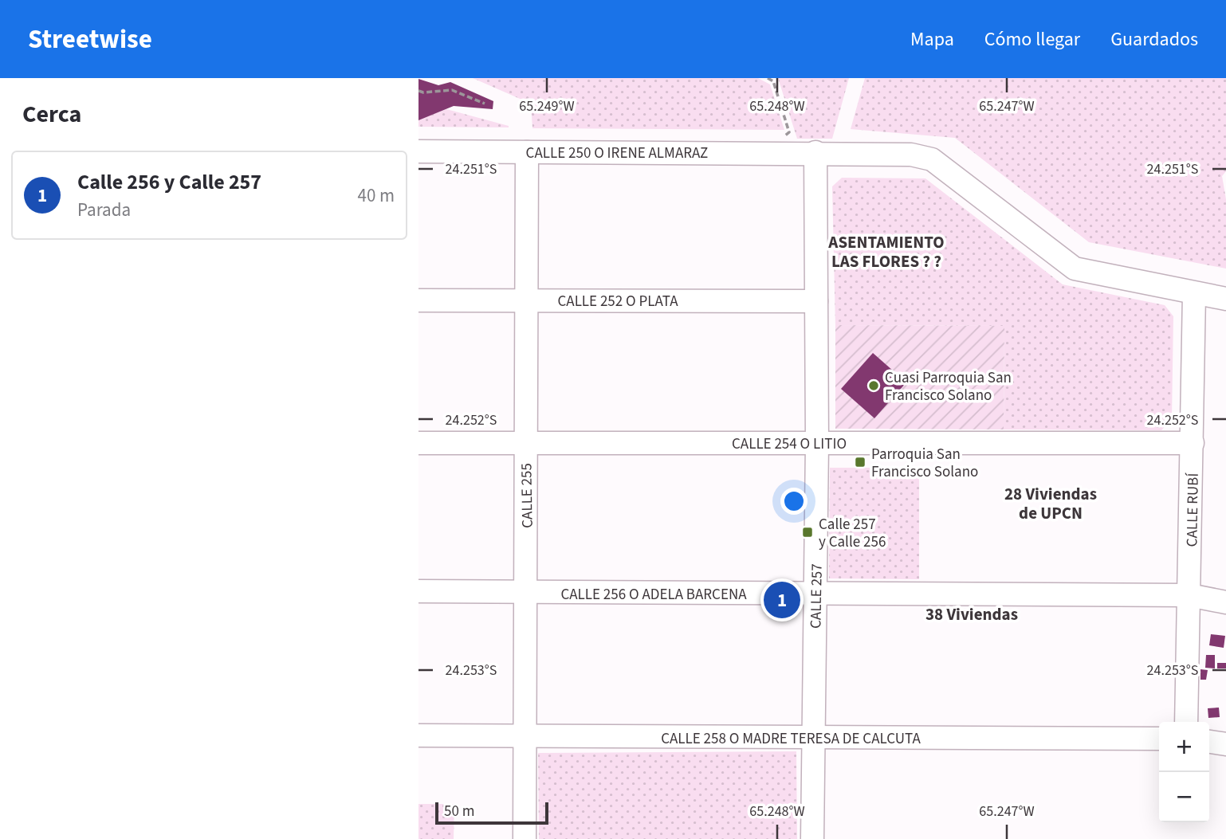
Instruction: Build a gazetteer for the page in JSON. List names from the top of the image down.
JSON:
{
  "streets": {
    "street": [
      "CALLE 250 O IRENE ALMARAZ",
      "CALLE 252 O PLATA",
      "CALLE 254 O LITIO",
      "CALLE 255",
      "CALLE RUBÍ",
      "CALLE 256 O ADELA BARCENA",
      "CALLE 257",
      "CALLE 258 O MADRE TERESA DE CALCUTA"
    ]
  },
  "crossings": [
    ["CALLE 250 O IRENE ALMARAZ", "CALLE 255"],
    ["CALLE 250 O IRENE ALMARAZ", "CALLE RUBÍ"],
    ["CALLE 250 O IRENE ALMARAZ", "CALLE 257"],
    ["CALLE 252 O PLATA", "CALLE 255"],
    ["CALLE 252 O PLATA", "CALLE 257"],
    ["CALLE 254 O LITIO", "CALLE 255"],
    ["CALLE 254 O LITIO", "CALLE RUBÍ"],
    ["CALLE 254 O LITIO", "CALLE 257"],
    ["CALLE 255", "CALLE 256 O ADELA BARCENA"],
    ["CALLE 255", "CALLE 258 O MADRE TERESA DE CALCUTA"],
    ["CALLE RUBÍ", "CALLE 256 O ADELA BARCENA"],
    ["CALLE 256 O ADELA BARCENA", "CALLE 257"],
    ["CALLE 257", "CALLE 258 O MADRE TERESA DE CALCUTA"]
  ],
  "districts": ["ASENTAMIENTO LAS FLORES ? ?", "28 Viviendas de UPCN", "38 Viviendas"],
  "places": {
    "other": ["Cuasi Parroquia San Francisco Solano"],
    "transit": ["Parroquia San Francisco Solano", "Calle 257 y Calle 256"]
  },
  "scale_bar": "50 m",
  "page": {
    "header": "Streetwise",
    "nav": ["Mapa", "Cómo llegar", "Guardados"],
    "heading": "Cerca",
    "list": [
      {
        "mark": "1",
        "name": "Calle 256 y Calle 257",
        "note": "Parada",
        "value": "40 m"
      }
    ],
    "pins": "1",
    "map_buttons": ["+", "−"],
    "scale": "50 m"
  },
  "coordinates": [
    "65.249°W",
    "65.248°W",
    "65.247°W",
    "24.251°S",
    "24.252°S",
    "24.253°S"
  ]
}
